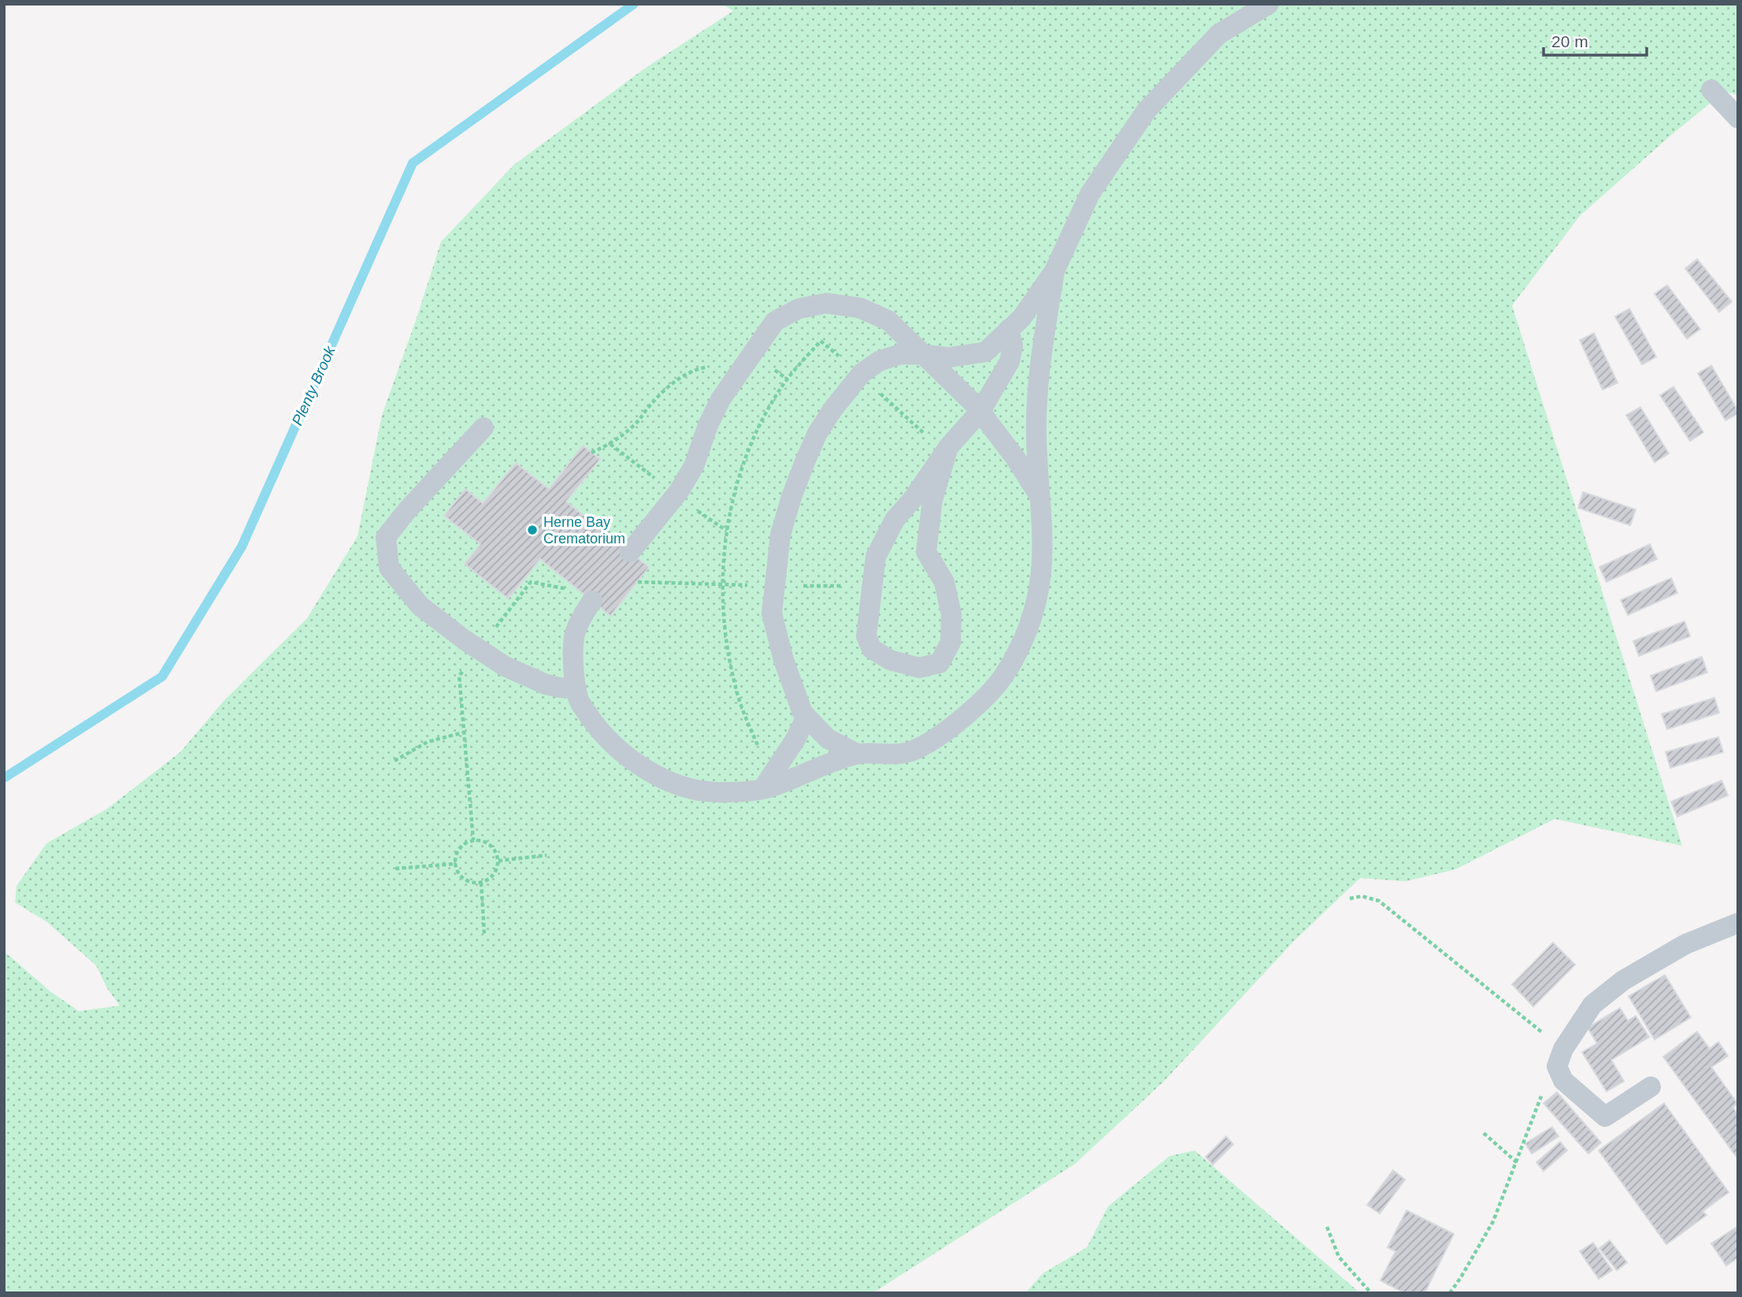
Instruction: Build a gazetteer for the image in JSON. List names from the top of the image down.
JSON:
{
  "water": ["Plenty Brook"],
  "places": ["Herne Bay Crematorium"],
  "scale_bar": "20 m"
}
